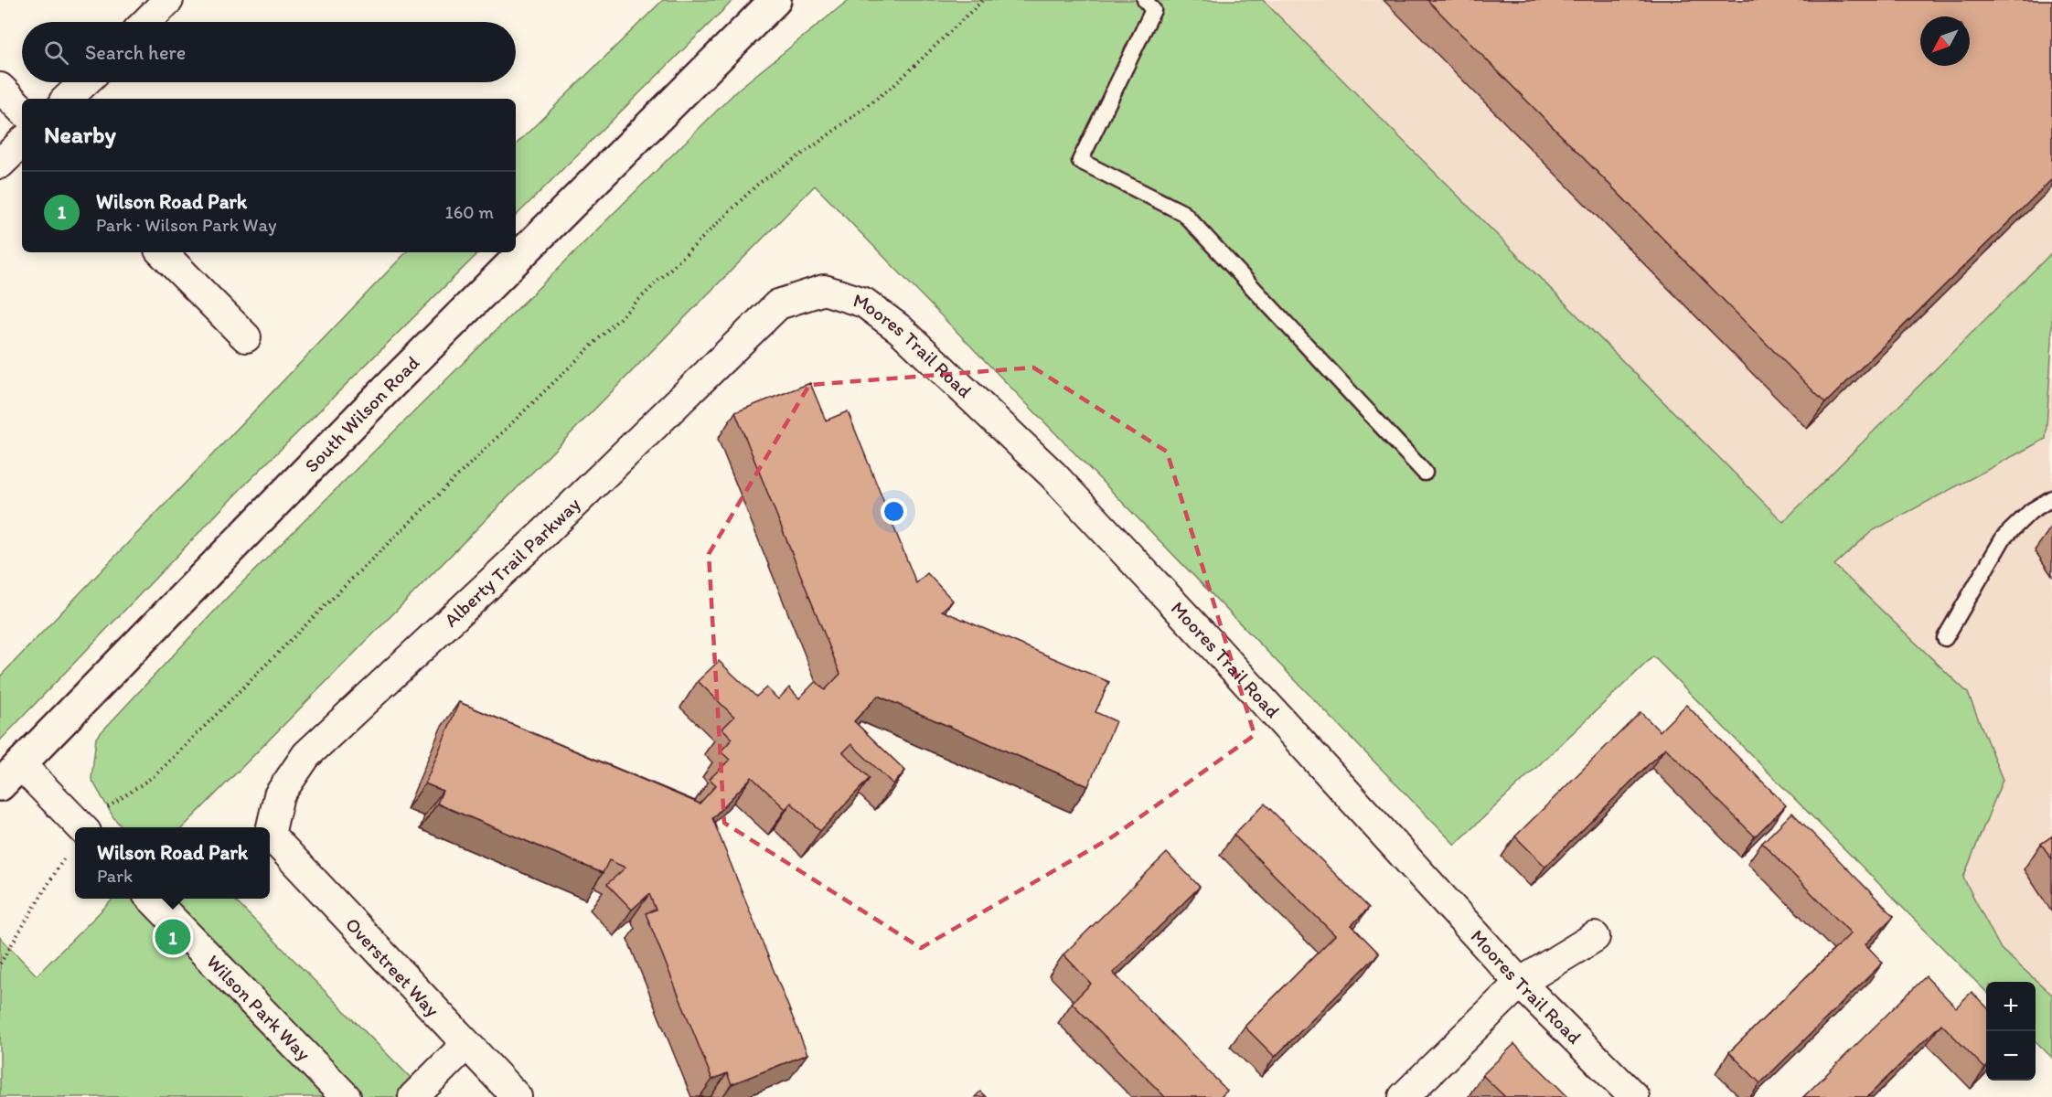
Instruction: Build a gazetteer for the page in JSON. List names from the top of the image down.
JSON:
{
  "streets": {
    "main road": ["South Wilson Road"],
    "street": [
      "Moores Trail Road",
      "Alberty Trail Parkway",
      "Overstreet Way",
      "Wilson Park Way"
    ]
  },
  "crossings": [
    ["Moores Trail Road", "Alberty Trail Parkway"],
    ["Alberty Trail Parkway", "Overstreet Way"]
  ],
  "north": "bottom left",
  "page": {
    "search": "Search here",
    "heading": "Nearby",
    "list": [
      {
        "mark": "1",
        "name": "Wilson Road Park",
        "note": "Park · Wilson Park Way",
        "value": "160 m"
      }
    ],
    "popup": ["Wilson Road Park", "Park"],
    "pins": "1",
    "map_buttons": ["+", "−"]
  }
}
